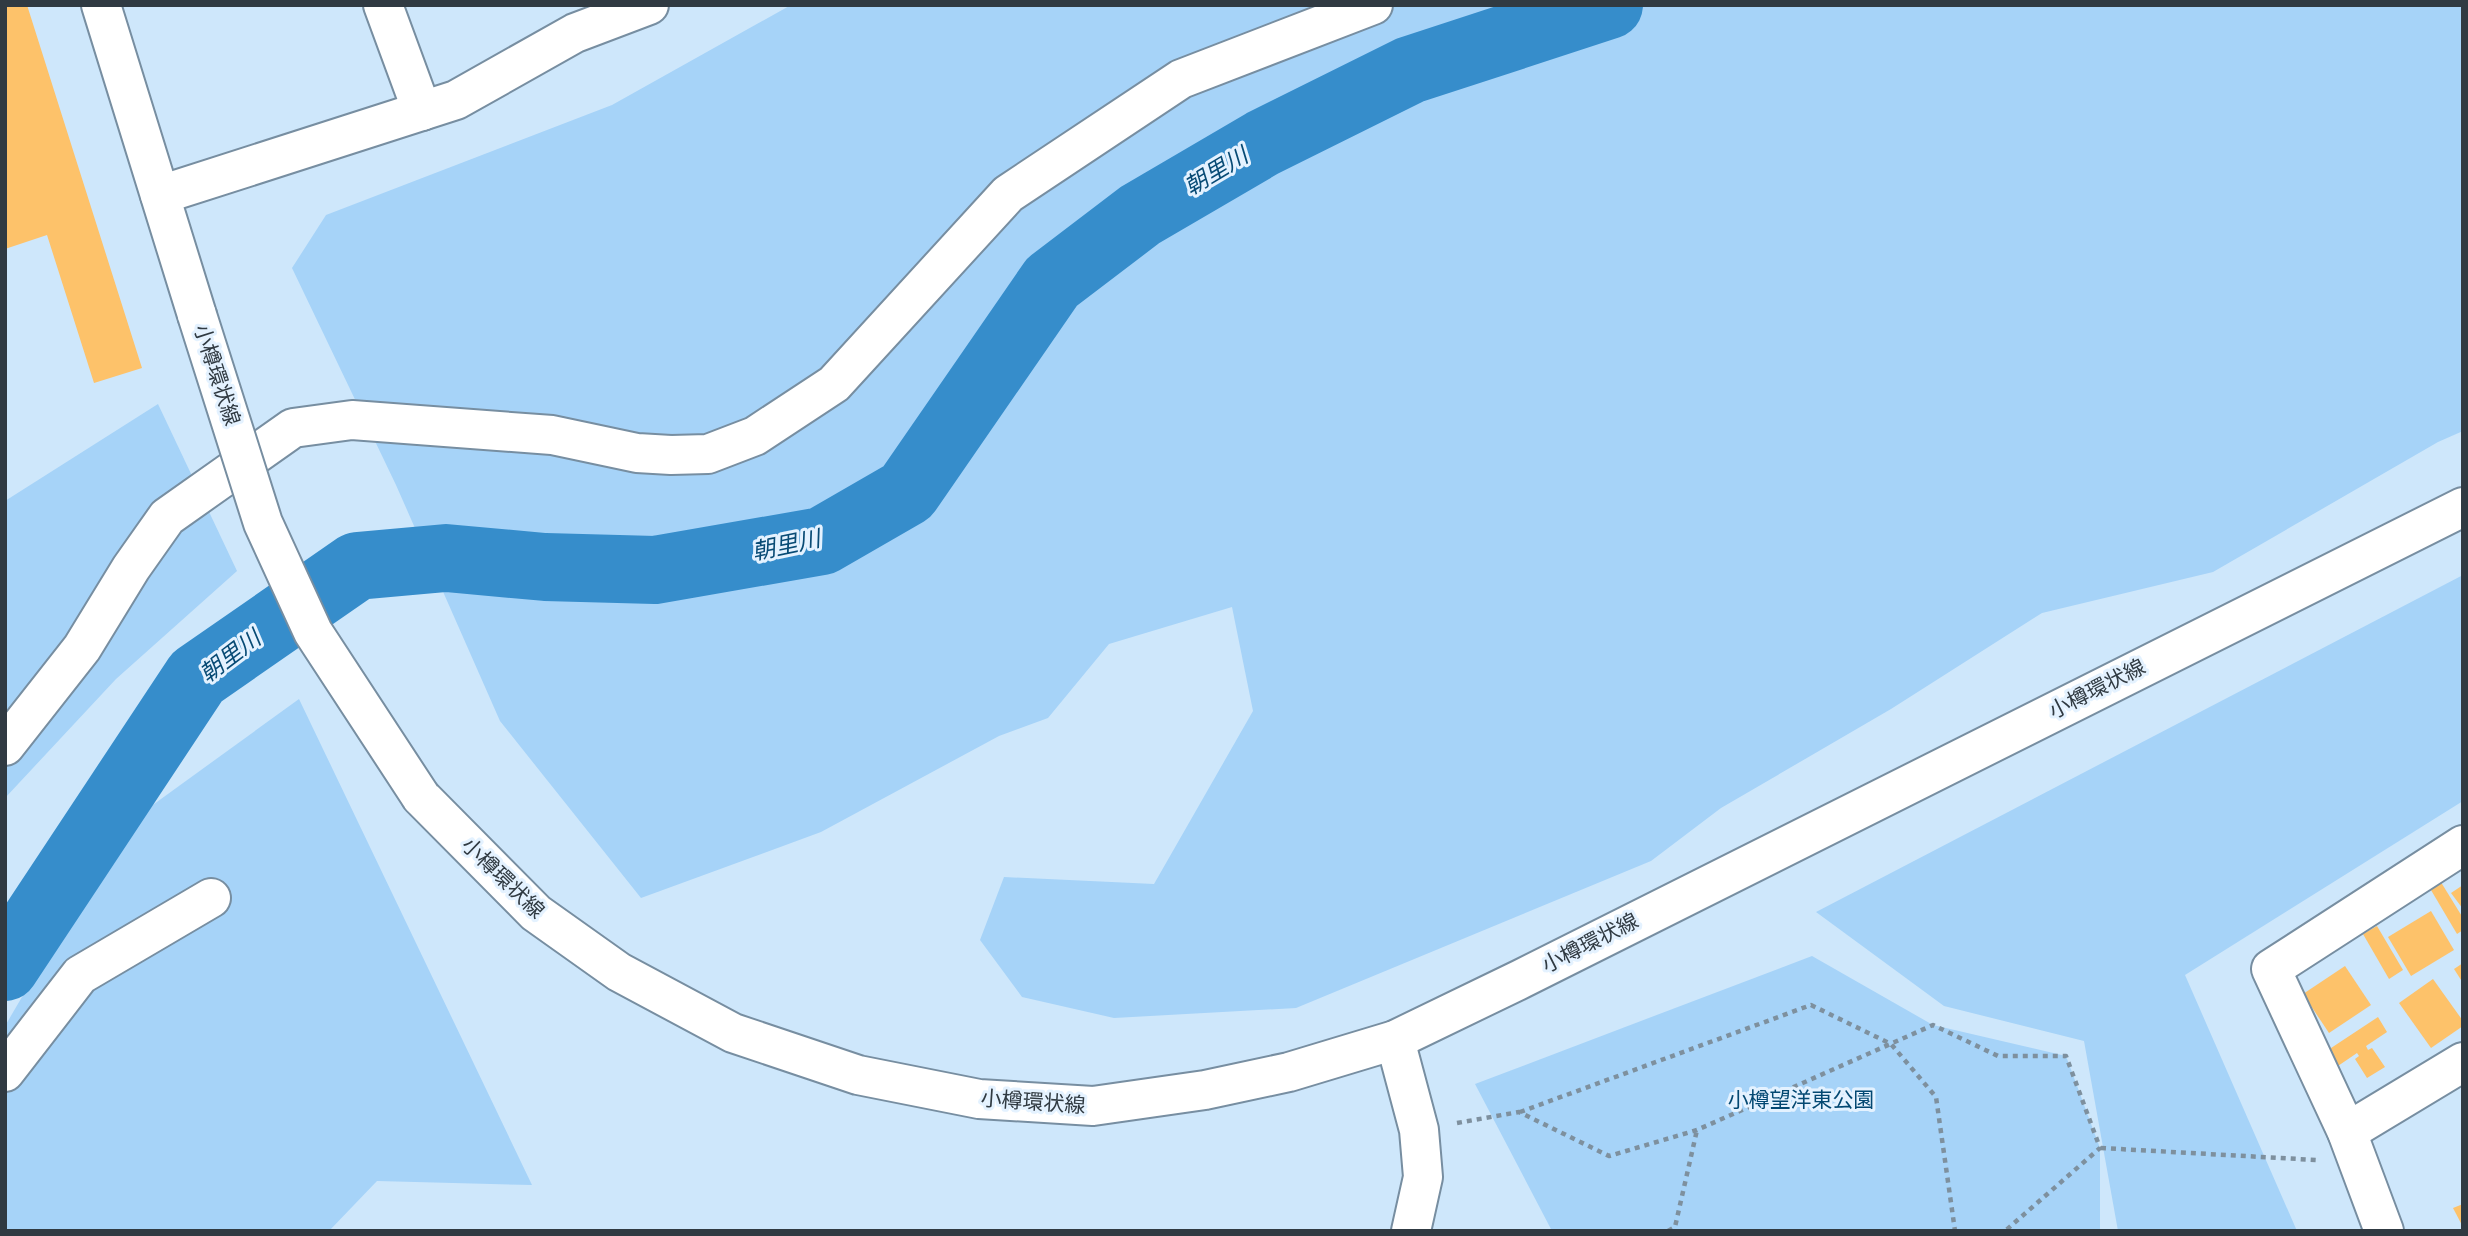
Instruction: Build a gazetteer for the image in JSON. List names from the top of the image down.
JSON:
{
  "streets": {
    "main road": ["小樽環状線"]
  },
  "water": ["朝里川"],
  "parks": ["小樽望洋東公園"]
}
